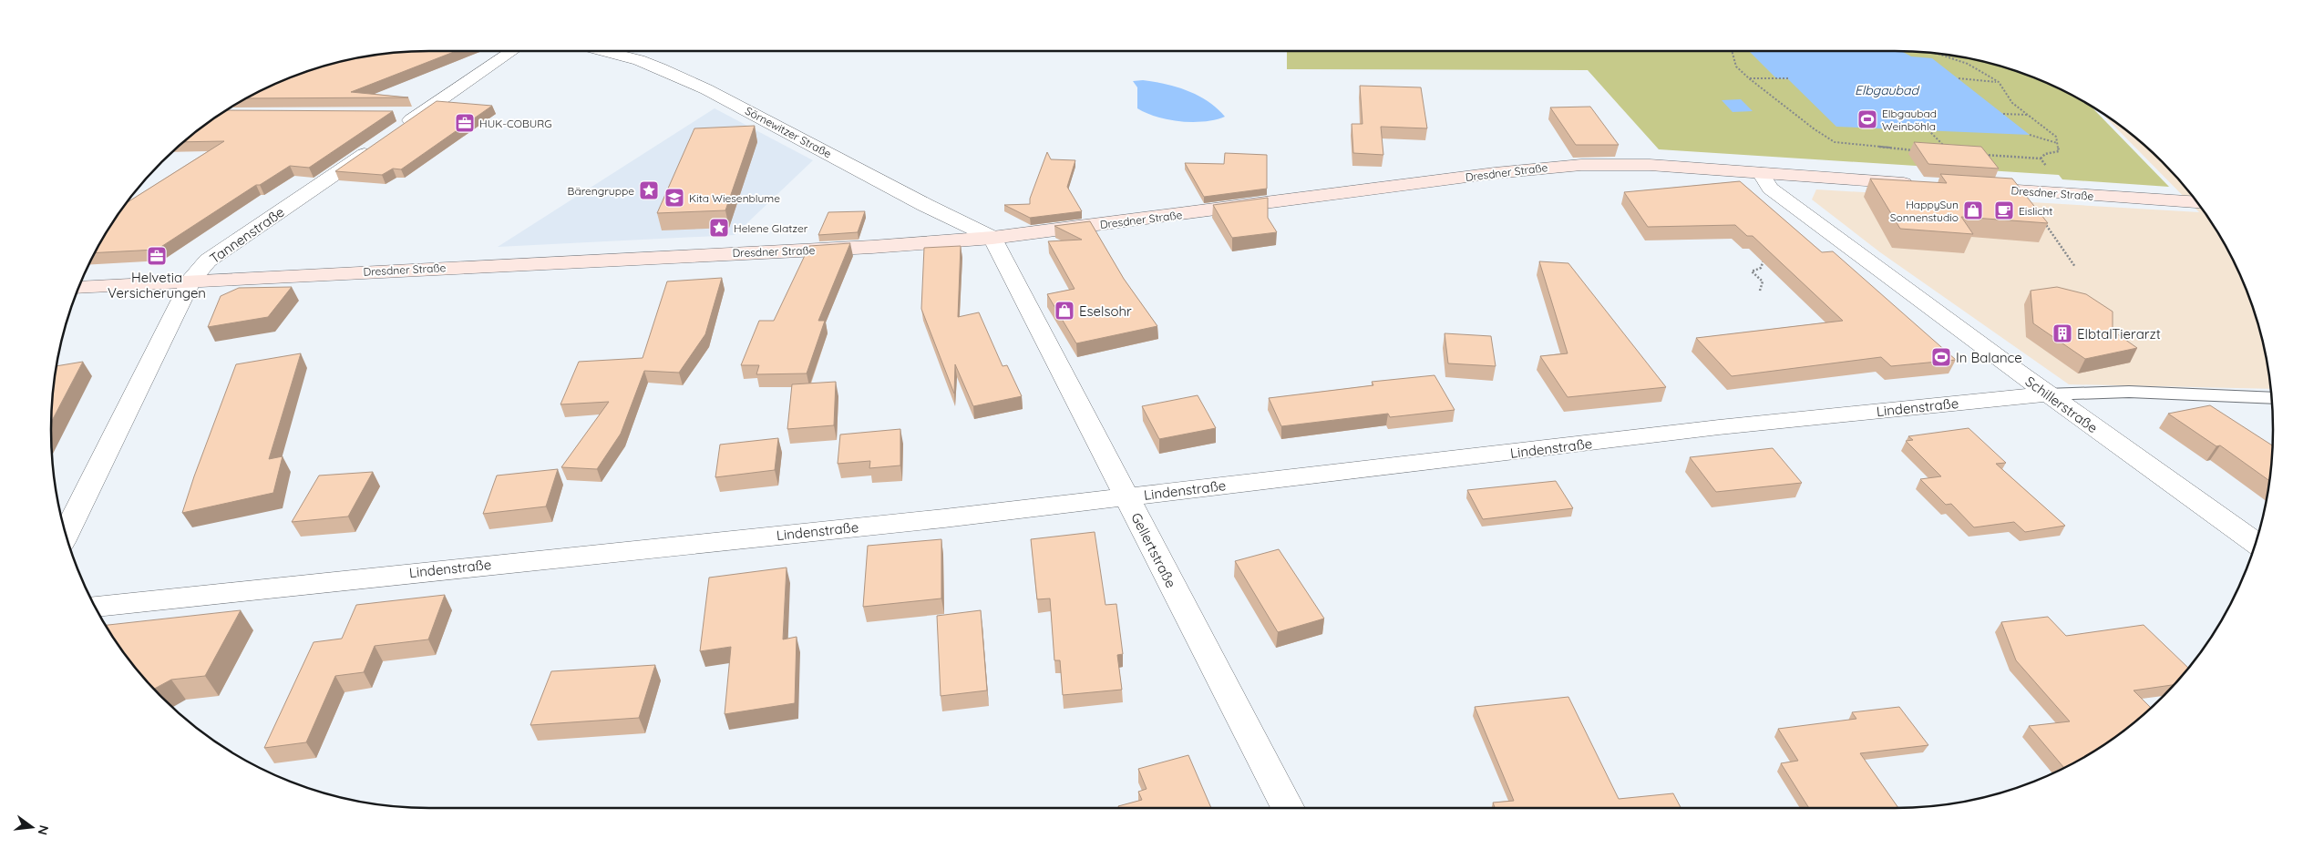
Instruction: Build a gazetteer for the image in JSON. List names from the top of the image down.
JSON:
{
  "streets": {
    "main road": ["Dresdner Straße"],
    "street": [
      "Sörnewitzer Straße",
      "Tannenstraße",
      "Schillerstraße",
      "Lindenstraße",
      "Gellertstraße"
    ]
  },
  "crossings": [
    ["Sörnewitzer Straße", "Dresdner Straße"],
    ["Sörnewitzer Straße", "Gellertstraße"],
    ["Dresdner Straße", "Tannenstraße"],
    ["Dresdner Straße", "Schillerstraße"],
    ["Dresdner Straße", "Gellertstraße"],
    ["Schillerstraße", "Lindenstraße"],
    ["Lindenstraße", "Gellertstraße"]
  ],
  "water": ["Elbgaubad"],
  "places": {
    "sports": ["Elbgaubad Weinböhla", "In Balance"],
    "office": ["HUK-COBURG", "Helvetia Versicherungen"],
    "place": ["Bärengruppe", "Helene Glatzer"],
    "school or university": ["Kita Wiesenblume"],
    "shop": ["HappySun Sonnenstudio", "Eselsohr"],
    "cafe": ["Eislicht"],
    "building": ["ElbtalTierarzt"]
  },
  "north": "right"
}
